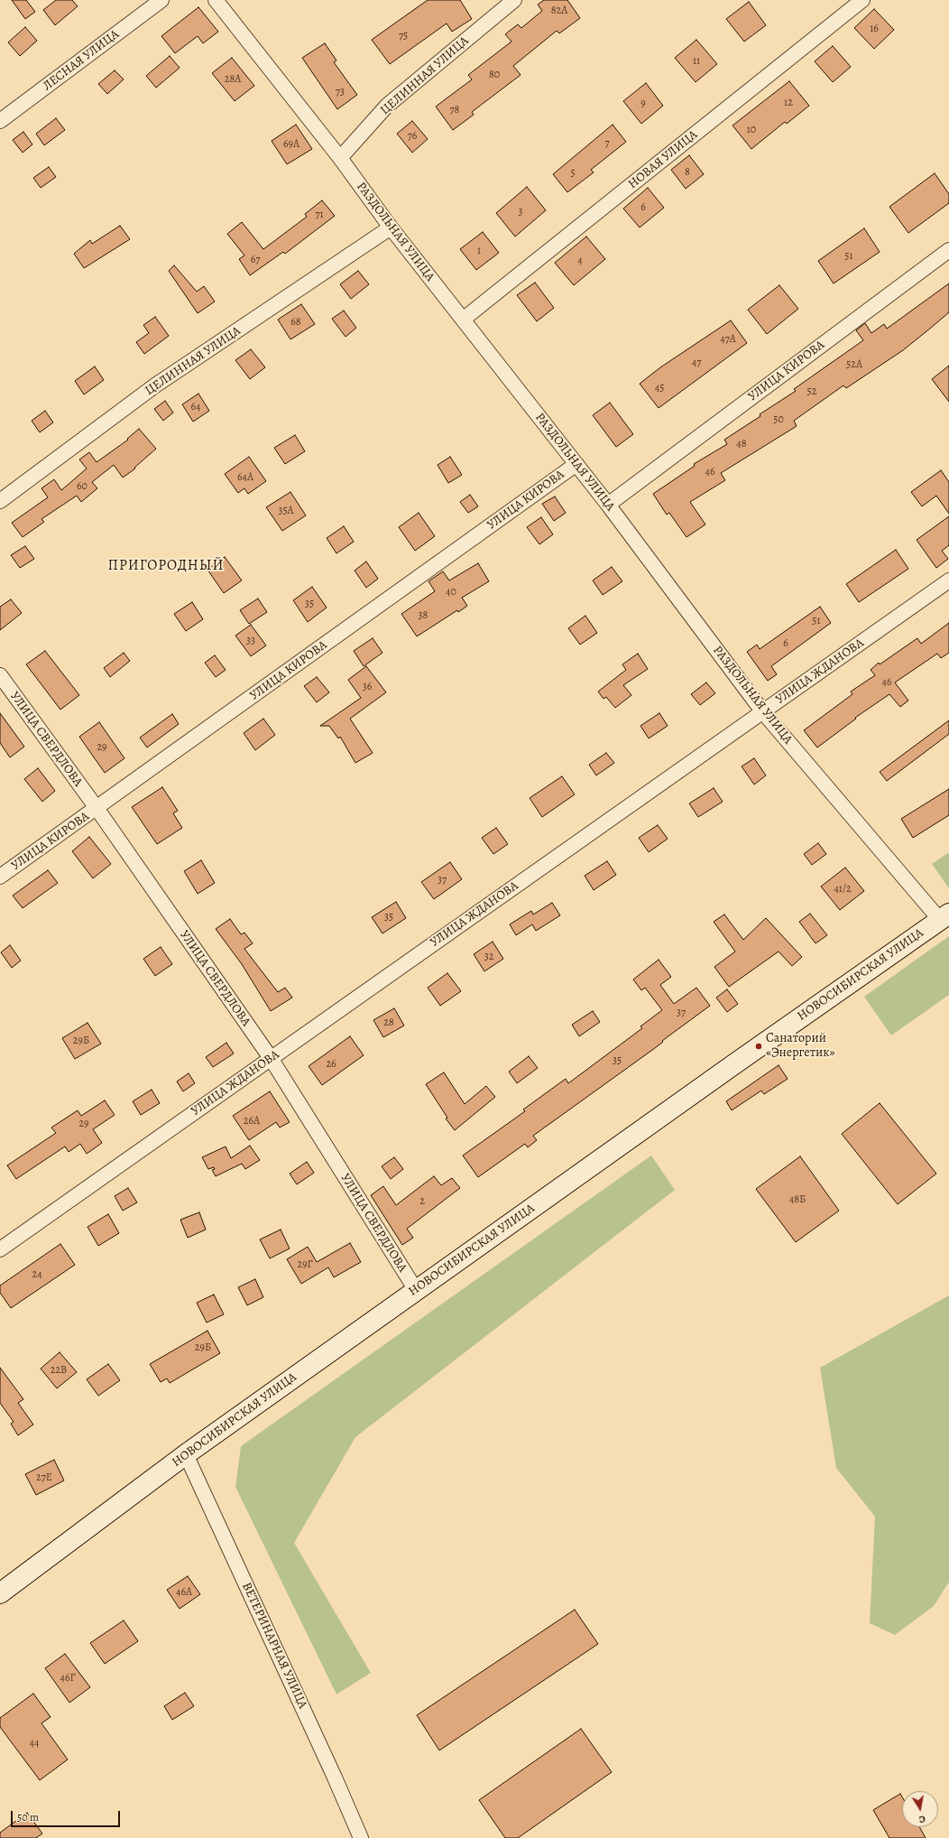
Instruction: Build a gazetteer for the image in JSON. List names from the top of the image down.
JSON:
{
  "streets": {
    "street": [
      "ЛЕСНАЯ УЛИЦА",
      "ЦЕЛИННАЯ УЛИЦА",
      "НОВАЯ УЛИЦА",
      "РАЗДОЛЬНАЯ УЛИЦА",
      "УЛИЦА КИРОВА",
      "УЛИЦА ЖДАНОВА",
      "УЛИЦА СВЕРДЛОВА",
      "НОВОСИБИРСКАЯ УЛИЦА",
      "ВЕТЕРИНАРНАЯ УЛИЦА"
    ]
  },
  "crossings": [
    ["ЦЕЛИННАЯ УЛИЦА", "РАЗДОЛЬНАЯ УЛИЦА"],
    ["НОВАЯ УЛИЦА", "РАЗДОЛЬНАЯ УЛИЦА"],
    ["РАЗДОЛЬНАЯ УЛИЦА", "УЛИЦА КИРОВА"],
    ["РАЗДОЛЬНАЯ УЛИЦА", "УЛИЦА ЖДАНОВА"],
    ["РАЗДОЛЬНАЯ УЛИЦА", "НОВОСИБИРСКАЯ УЛИЦА"],
    ["УЛИЦА КИРОВА", "УЛИЦА СВЕРДЛОВА"],
    ["УЛИЦА ЖДАНОВА", "УЛИЦА СВЕРДЛОВА"],
    ["УЛИЦА СВЕРДЛОВА", "НОВОСИБИРСКАЯ УЛИЦА"],
    ["НОВОСИБИРСКАЯ УЛИЦА", "ВЕТЕРИНАРНАЯ УЛИЦА"]
  ],
  "districts": ["ПРИГОРОДНЫЙ"],
  "places": ["Санаторий «Энергетик»"],
  "house_numbers": [
    "82А",
    "16",
    "75",
    "11",
    "80",
    "28А",
    "73",
    "12",
    "9",
    "78",
    "10",
    "76",
    "7",
    "69А",
    "8",
    "5",
    "6",
    "3",
    "71",
    "1",
    "51",
    "67",
    "4",
    "68",
    "47А",
    "47",
    "52А",
    "45",
    "52",
    "64",
    "50",
    "48",
    "46",
    "64А",
    "60",
    "35А",
    "40",
    "35",
    "38",
    "51",
    "33",
    "6",
    "46",
    "36",
    "29",
    "37",
    "41/2",
    "35",
    "32",
    "37",
    "28",
    "29Б",
    "35",
    "26",
    "26А",
    "29",
    "48Б",
    "2",
    "29Г",
    "24",
    "29Б",
    "22В",
    "27Е",
    "46А",
    "46Г",
    "44"
  ],
  "scale_bar": "50 m",
  "north": "bottom"
}
